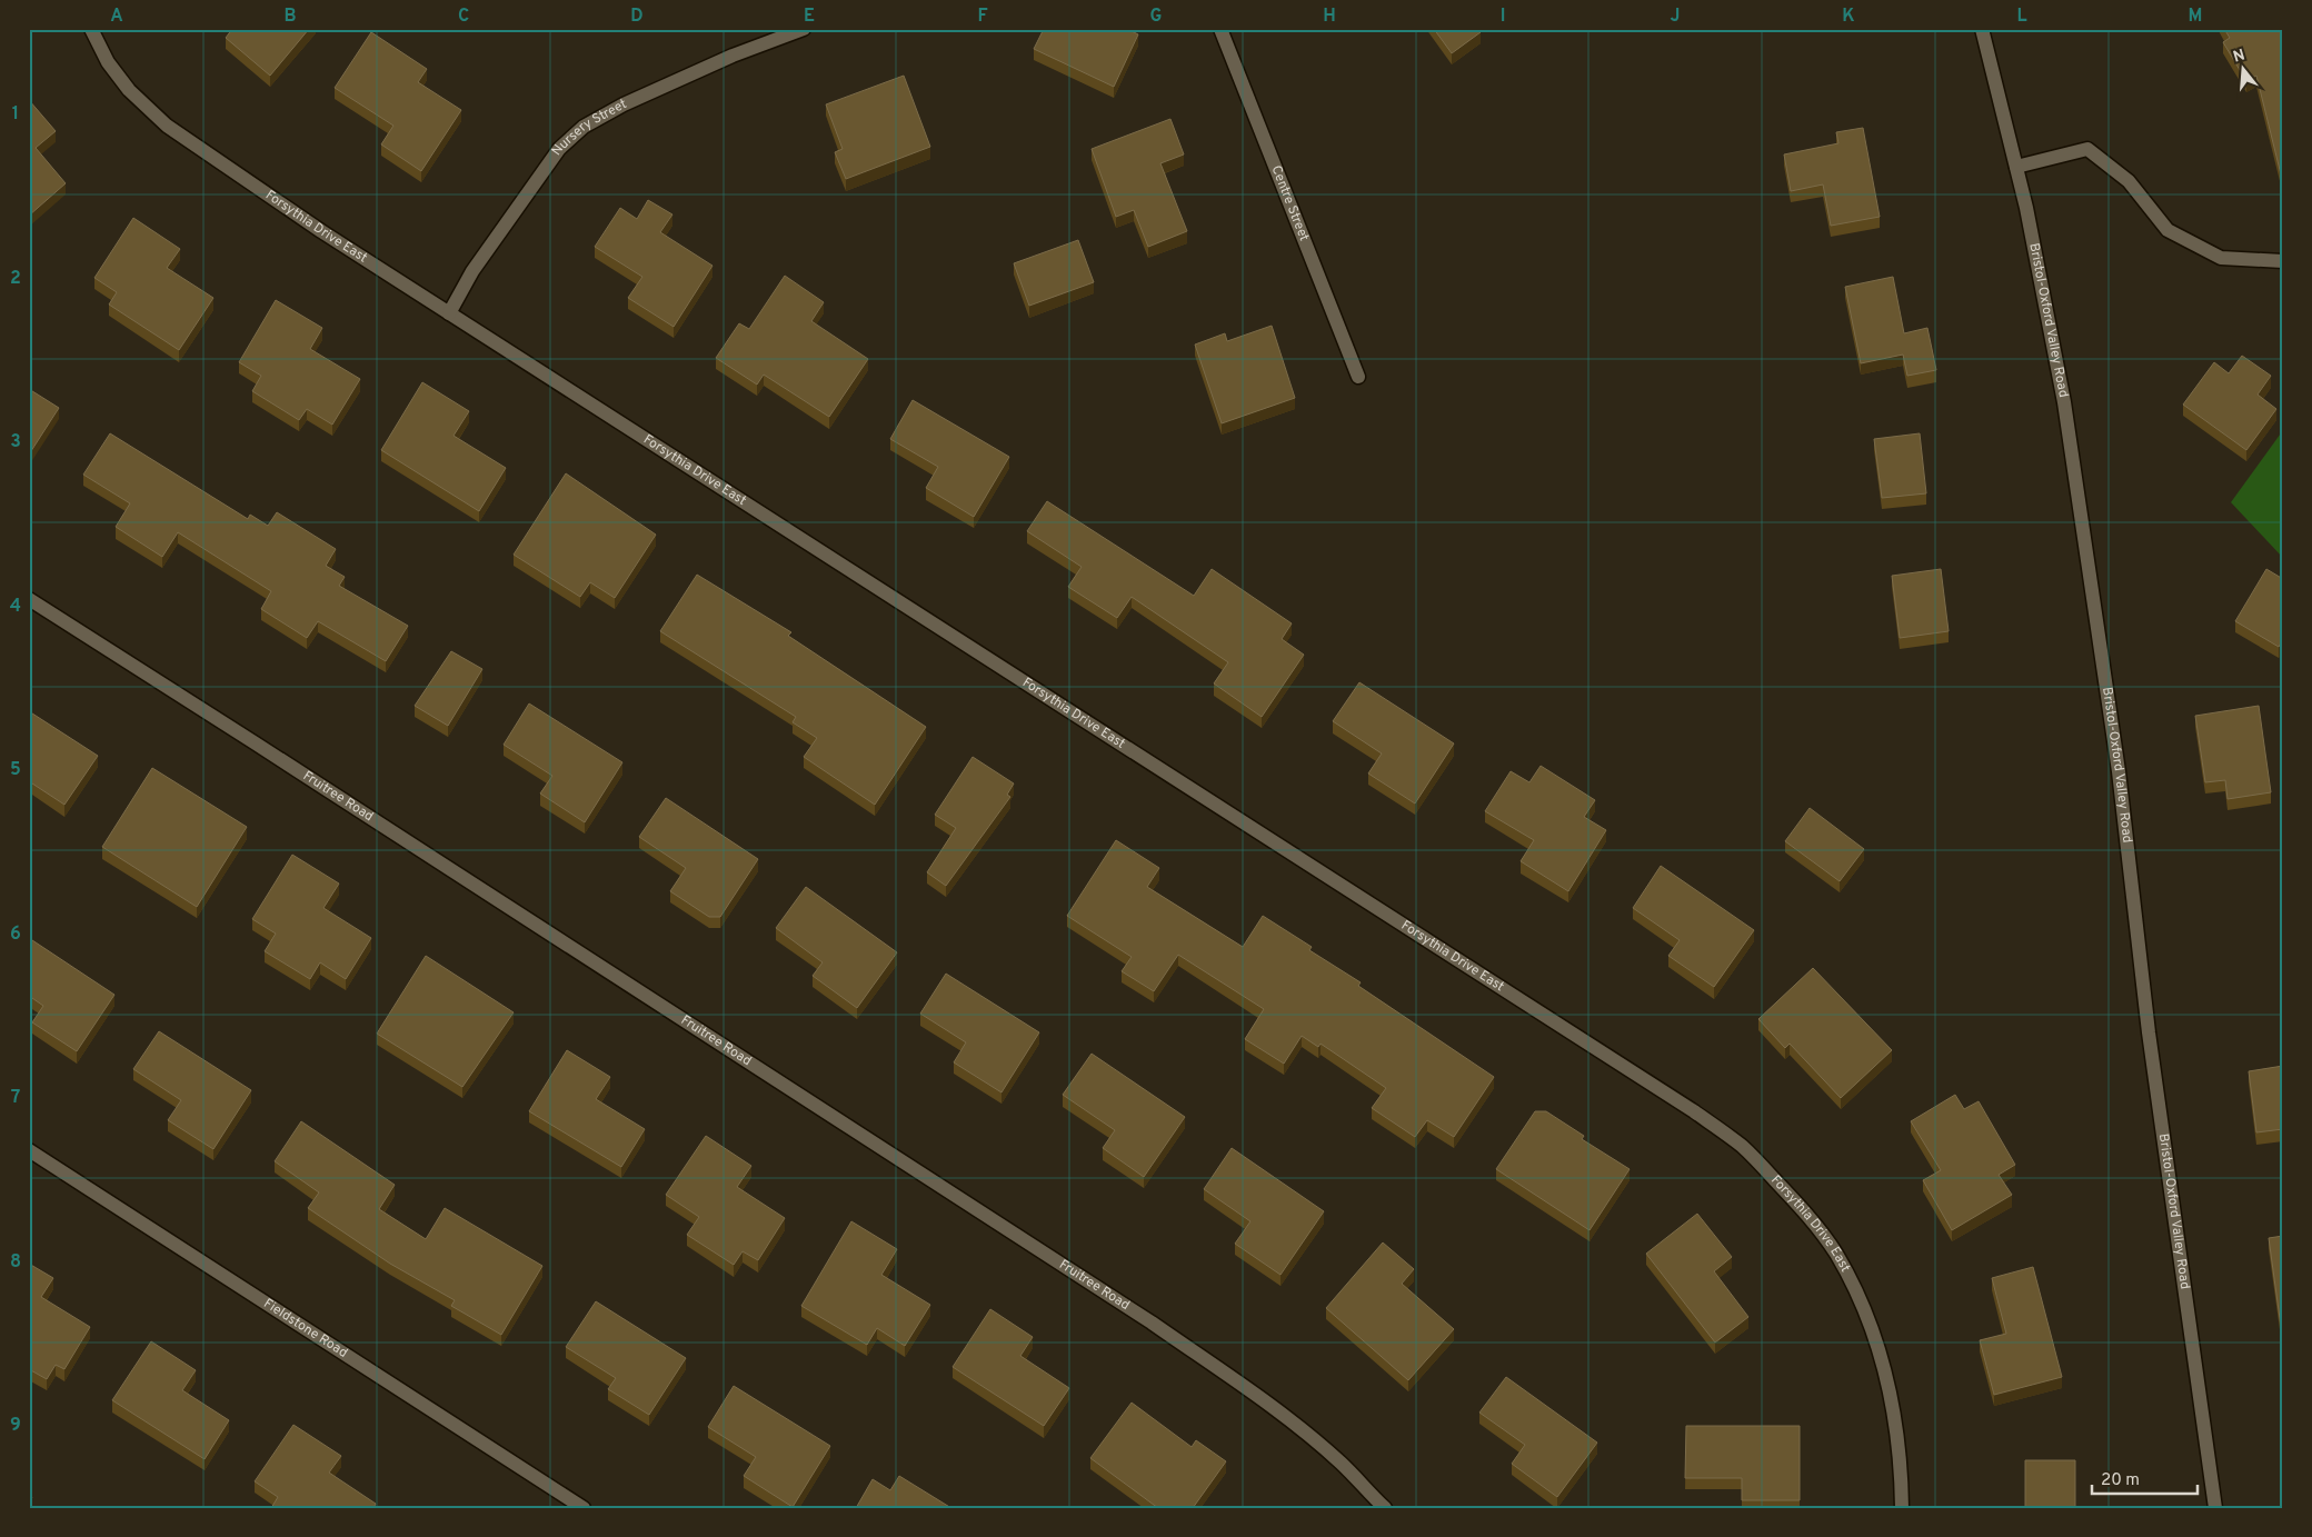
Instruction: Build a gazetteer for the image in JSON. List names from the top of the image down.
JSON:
{
  "streets": {
    "street": [
      "Nursery Street",
      "Centre Street",
      "Forsythia Drive East",
      "Bristol-Oxford Valley Road",
      "Fruitree Road",
      "Fieldstone Road"
    ]
  },
  "crossings": [
    ["Nursery Street", "Forsythia Drive East"]
  ],
  "scale_bar": "20 m",
  "north": "top",
  "grid": {
    "columns": [
      "A",
      "B",
      "C",
      "D",
      "E",
      "F",
      "G",
      "H",
      "I",
      "J",
      "K",
      "L",
      "M"
    ],
    "rows": [
      "1",
      "2",
      "3",
      "4",
      "5",
      "6",
      "7",
      "8",
      "9"
    ]
  }
}
